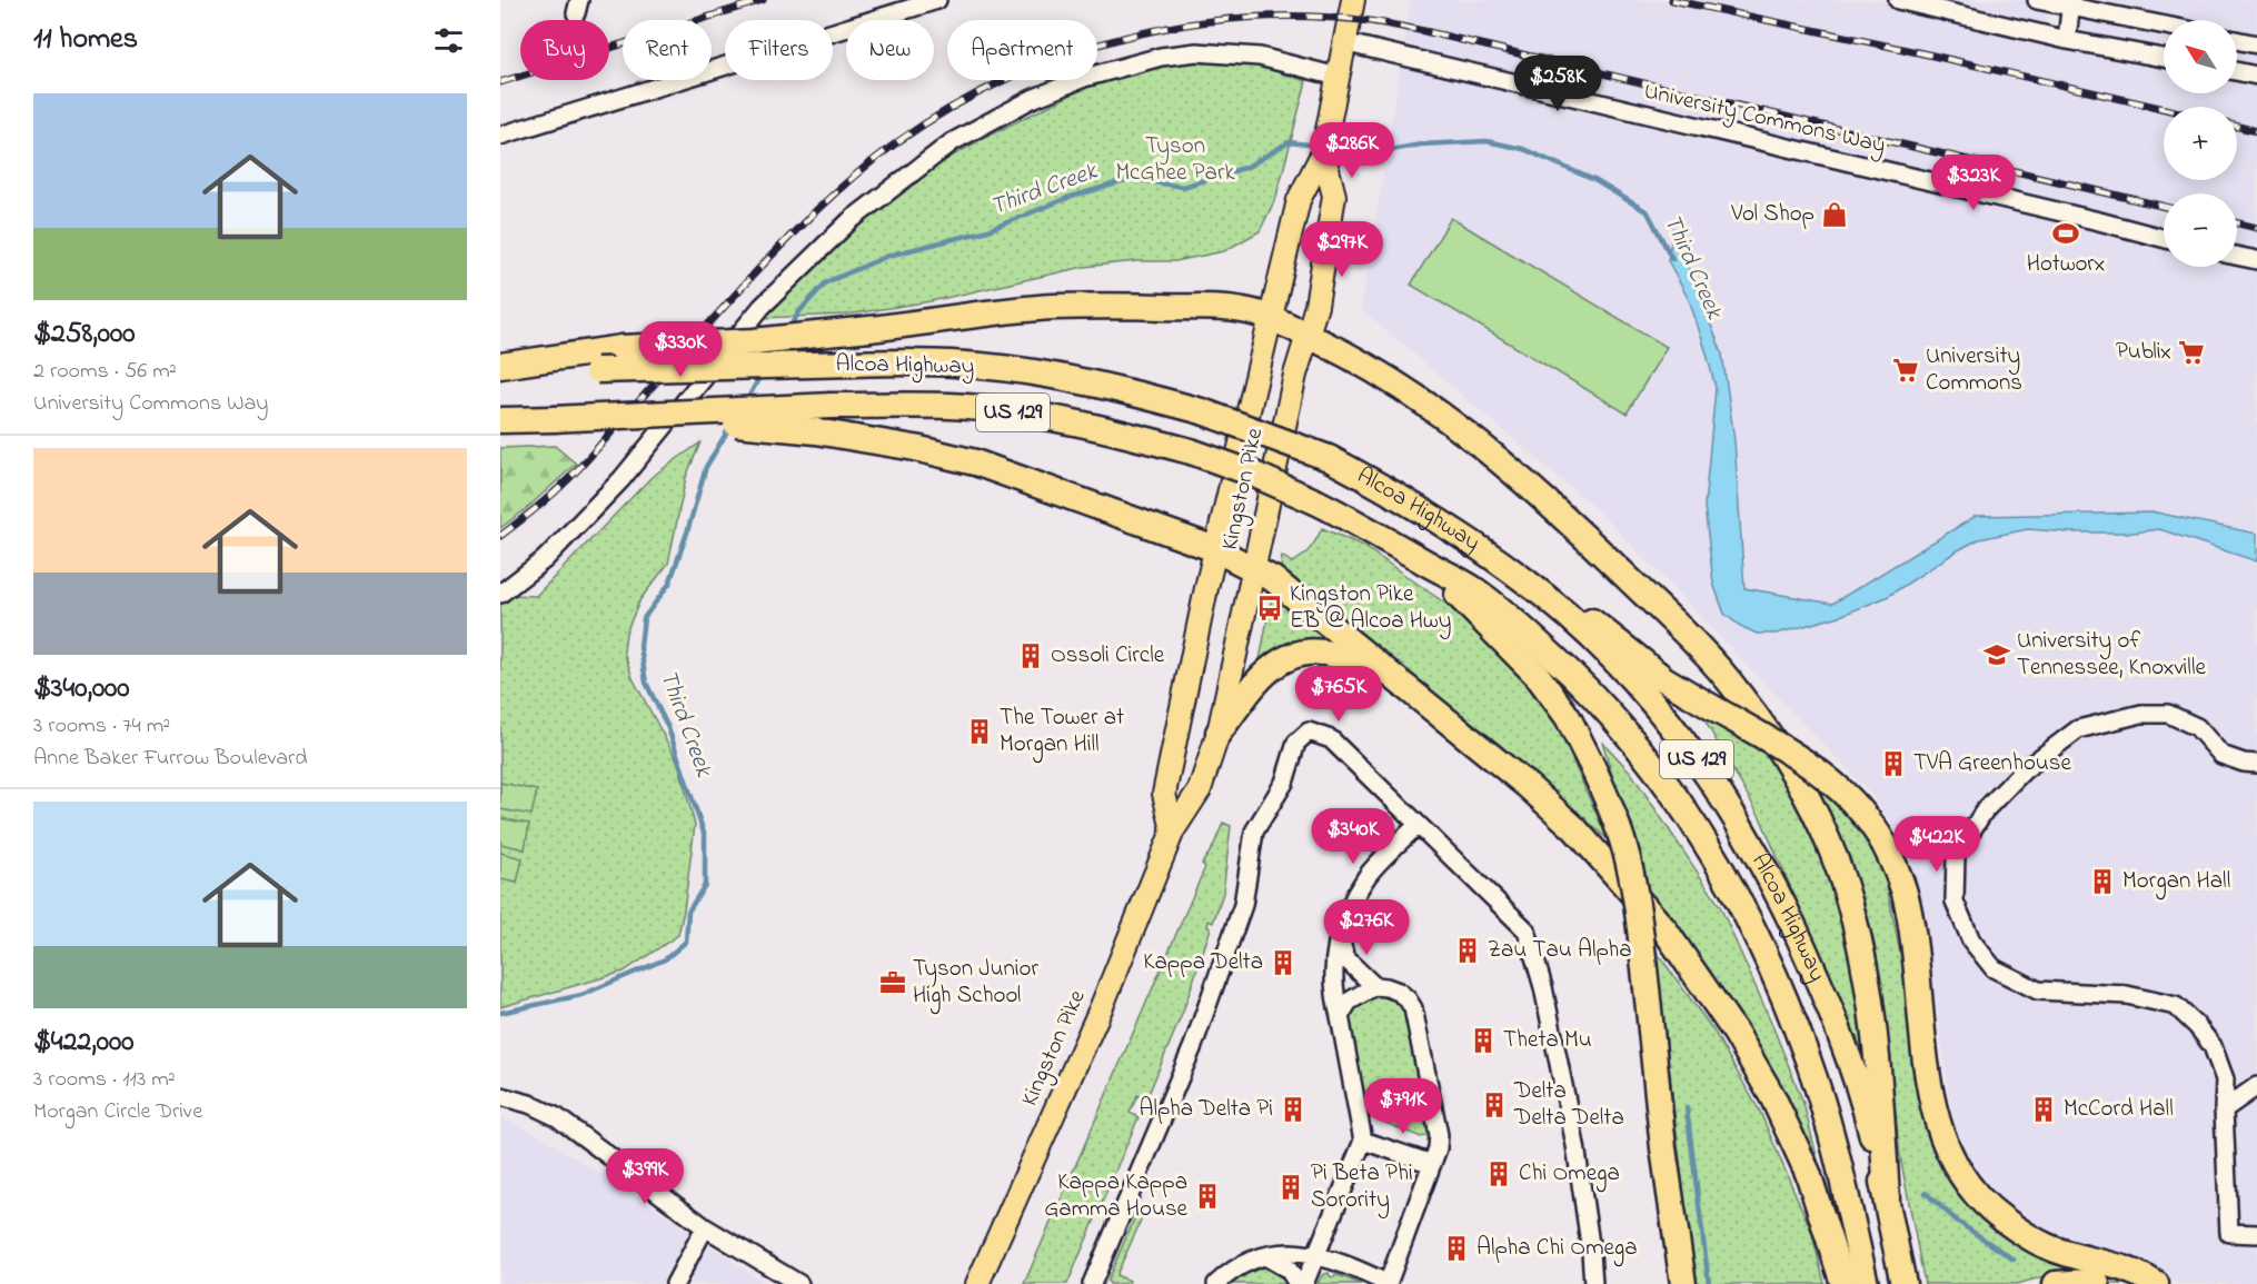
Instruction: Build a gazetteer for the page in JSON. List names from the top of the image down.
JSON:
{
  "streets": {
    "highway": ["Alcoa Highway", "US 129"],
    "main road": ["Kingston Pike"],
    "street": ["University Commons Way"]
  },
  "crossings": [
    ["University Commons Way", "Kingston Pike"]
  ],
  "water": ["Third Creek"],
  "parks": ["Tyson McGhee Park"],
  "places": {
    "shop": ["Vol Shop"],
    "sports": ["Hotworx"],
    "supermarket": ["Publix", "University Commons"],
    "bus stop": ["Kingston Pike EB @ Alcoa Hwy"],
    "school or university": ["University of Tennessee, Knoxville"],
    "building": [
      "Ossoli Circle",
      "The Tower at Morgan Hill",
      "TVA Greenhouse",
      "Morgan Hall",
      "Zau Tau Alpha",
      "Kappa Delta",
      "Theta Mu",
      "Delta Delta Delta",
      "Alpha Delta Pi",
      "McCord Hall",
      "Chi Omega",
      "Pi Beta Phi Sorority",
      "Kappa Kappa Gamma House",
      "Alpha Chi Omega"
    ],
    "office": ["Tyson Junior High School"]
  },
  "north": "top left",
  "page": {
    "heading": "11 homes",
    "map_buttons": ["+", "−"],
    "chip": [
      "Buy",
      "Rent",
      "Filters",
      "New",
      "Apartment"
    ],
    "price": [
      "$258K",
      "$286K",
      "$323K",
      "$297K",
      "$330K",
      "$765K",
      "$340K",
      "$422K",
      "$276K",
      "$791K",
      "$399K"
    ],
    "list": [
      {
        "name": "$258,000",
        "note": "2 rooms · 56 m² · University Commons Way"
      },
      {
        "name": "$340,000",
        "note": "3 rooms · 74 m² · Anne Baker Furrow Boulevard"
      },
      {
        "name": "$422,000",
        "note": "3 rooms · 113 m² · Morgan Circle Drive"
      }
    ]
  }
}
